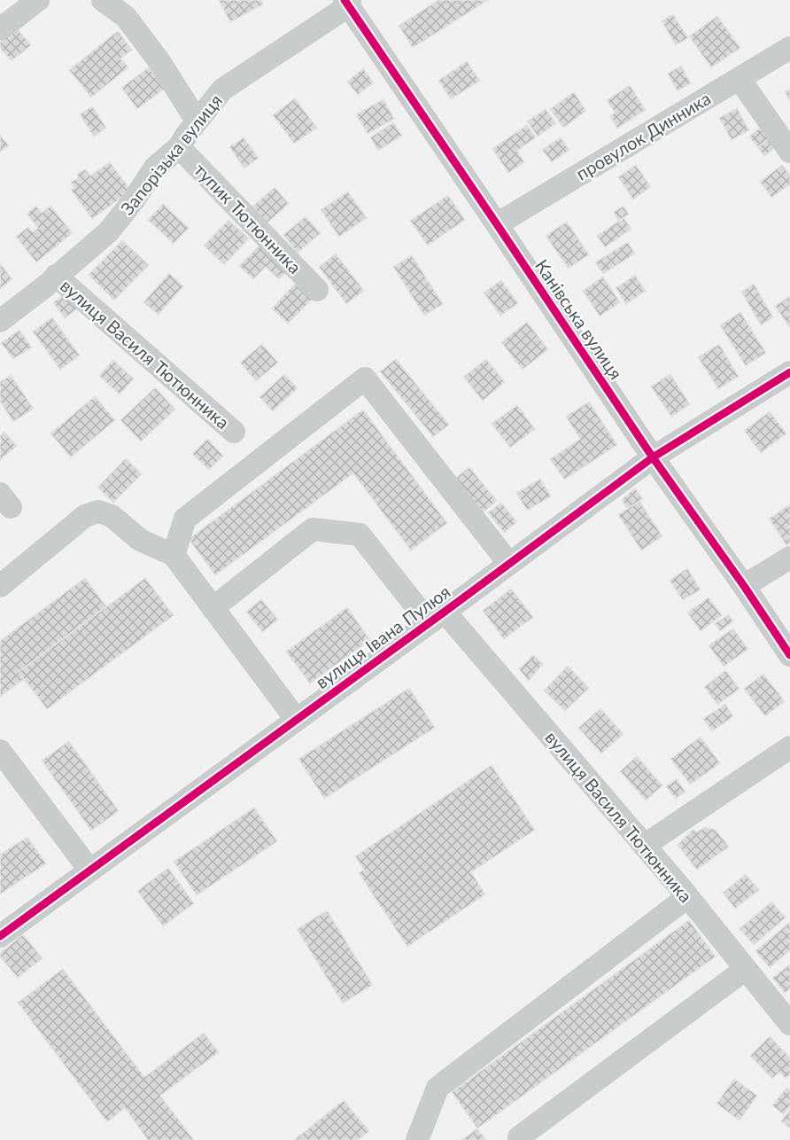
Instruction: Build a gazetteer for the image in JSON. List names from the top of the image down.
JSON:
{
  "streets": {
    "street": [
      "провулок Динника",
      "Запорізька вулиця",
      "тупик Тютюнника",
      "Канівська вулиця",
      "вулиця Василя Тютюнника",
      "вулиця Івана Пулюя"
    ]
  },
  "crossings": [
    ["провулок Динника", "Канівська вулиця"],
    ["Запорізька вулиця", "тупик Тютюнника"],
    ["Запорізька вулиця", "Канівська вулиця"],
    ["Запорізька вулиця", "вулиця Василя Тютюнника"],
    ["Канівська вулиця", "вулиця Івана Пулюя"],
    ["вулиця Василя Тютюнника", "вулиця Івана Пулюя"]
  ]
}
